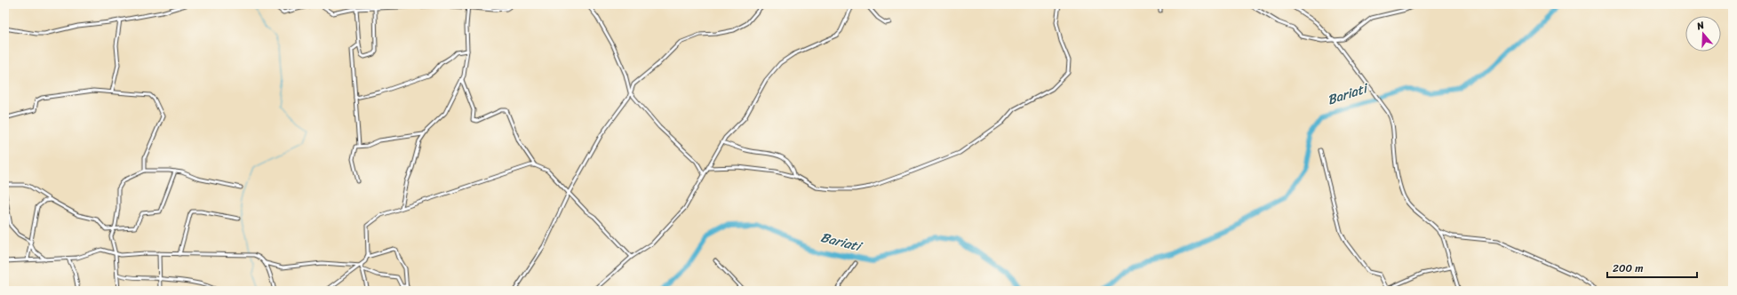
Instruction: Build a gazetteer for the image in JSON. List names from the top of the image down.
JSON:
{
  "water": ["Bariati"],
  "scale_bar": "200 m",
  "north": "top"
}
